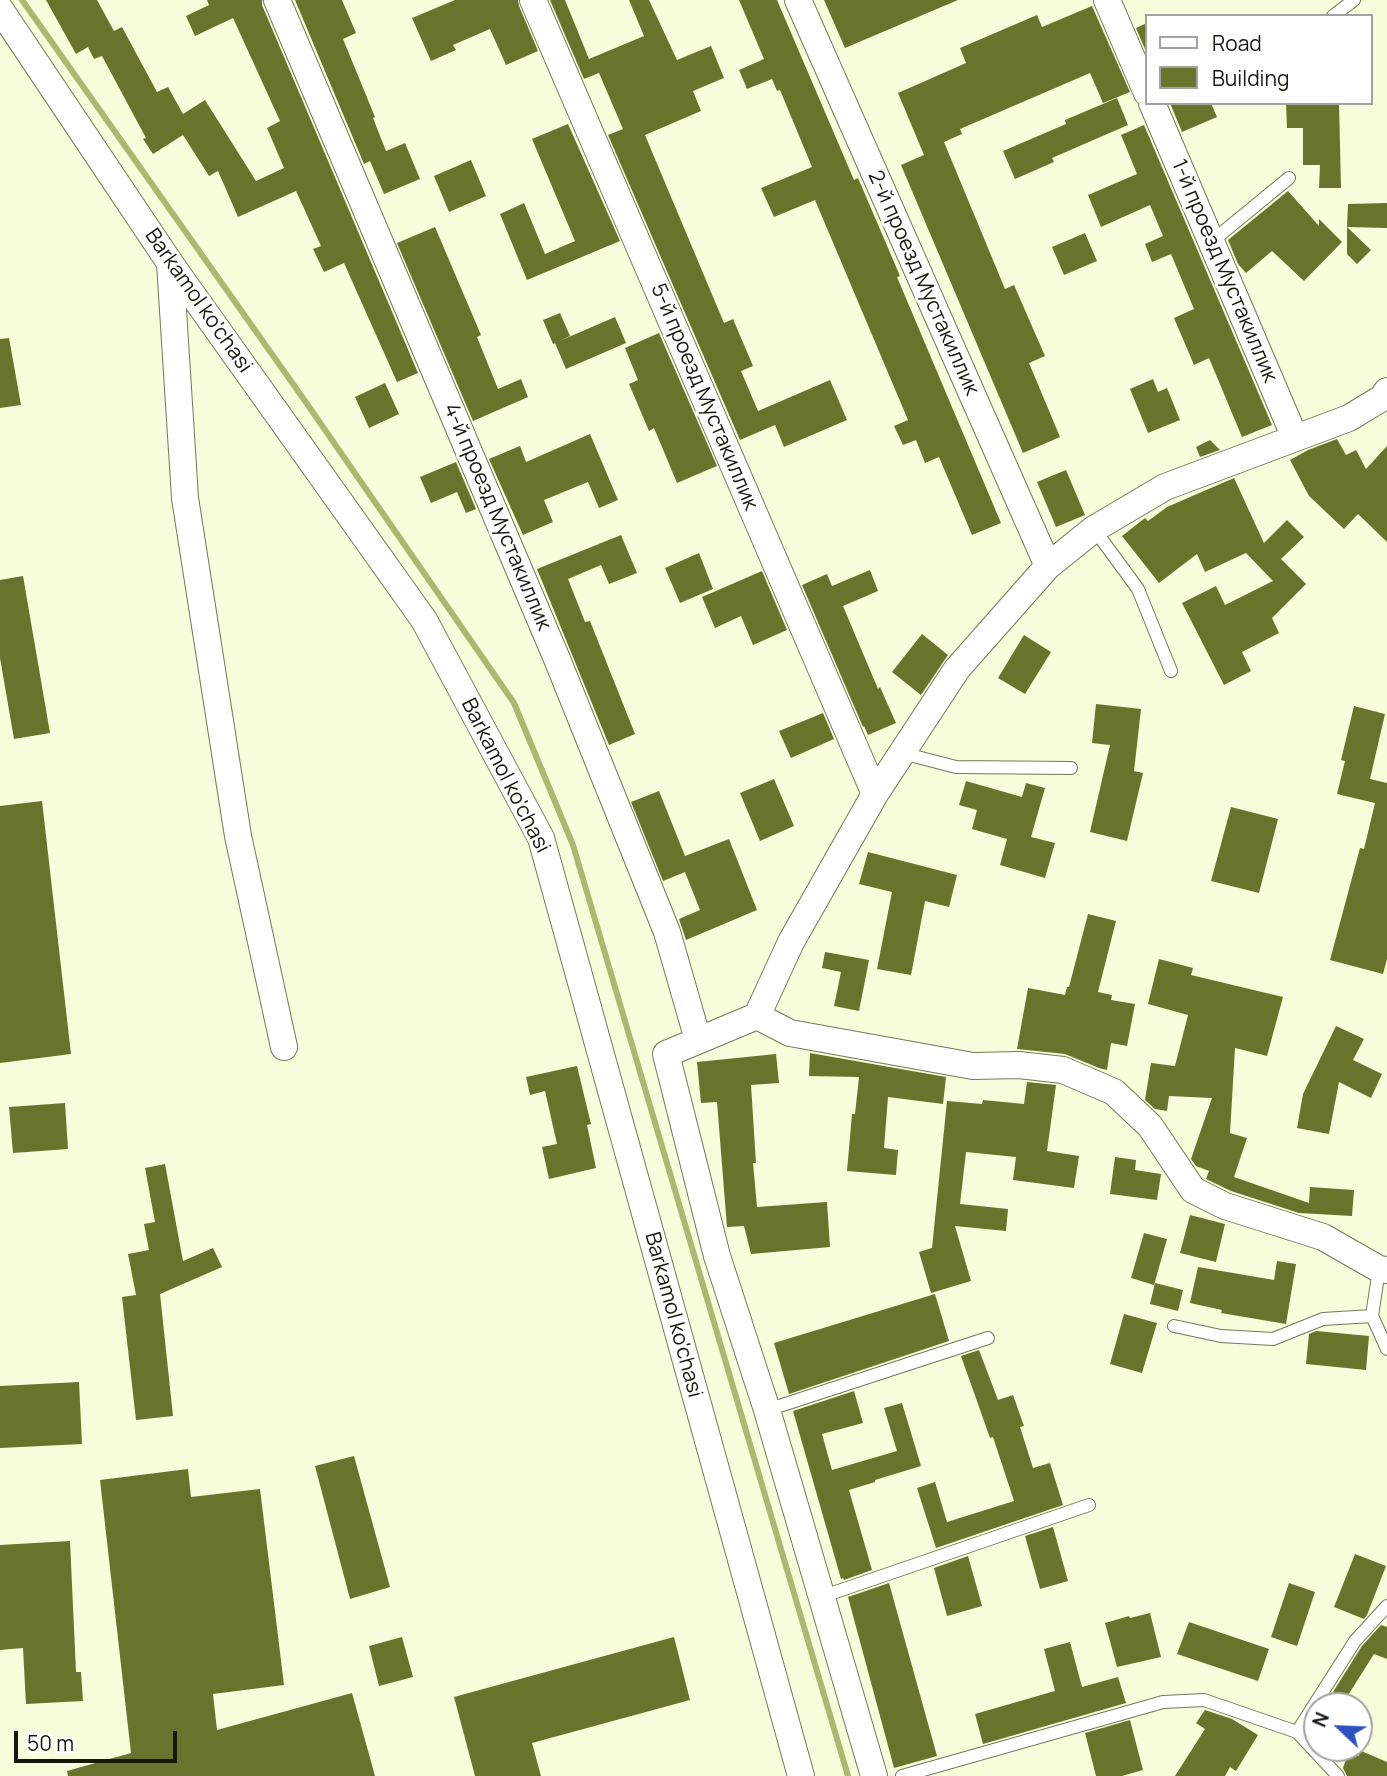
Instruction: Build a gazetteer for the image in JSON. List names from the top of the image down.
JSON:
{
  "streets": {
    "street": [
      "1-й проезд Мустакиллик",
      "2-й проезд Мустакиллик",
      "Barkamol ko'chasi",
      "5-й проезд Мустакиллик",
      "4-й проезд Мустакиллик"
    ]
  },
  "legend": ["Road", "Building"],
  "scale_bar": "50 m",
  "north": "top left"
}
